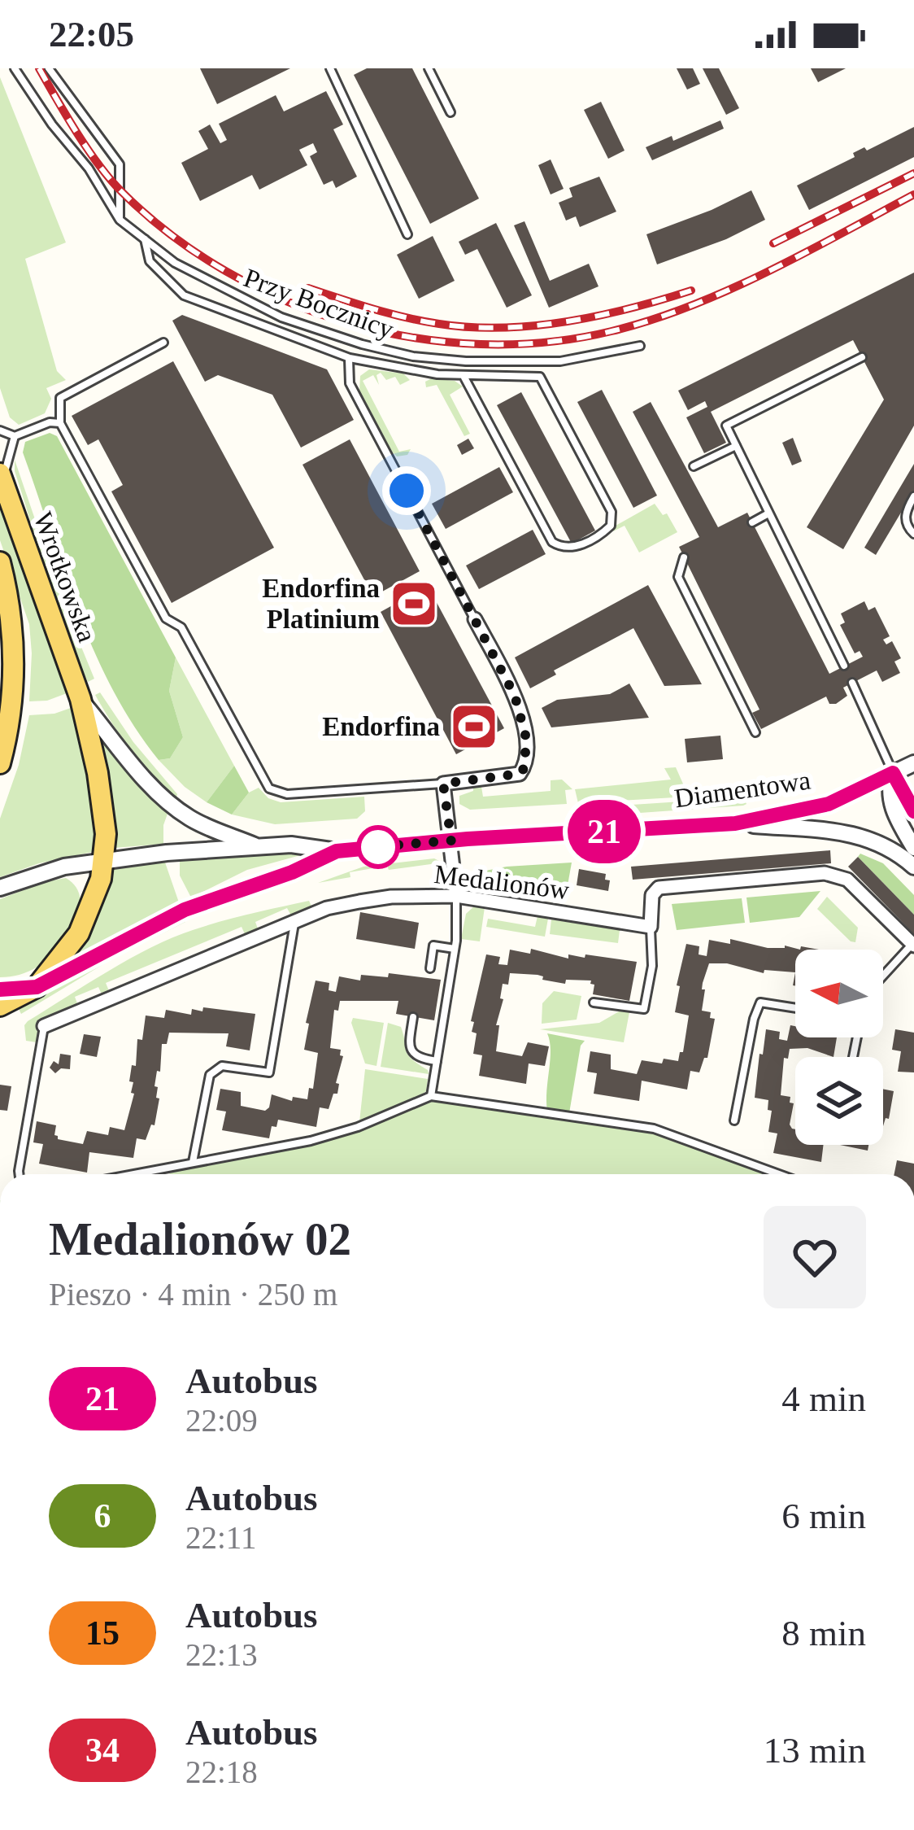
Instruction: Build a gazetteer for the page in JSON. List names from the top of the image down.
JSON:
{
  "streets": {
    "main road": ["Wrotkowska", "Diamentowa"],
    "street": ["Medalionów"],
    "lane": ["Przy Bocznicy"]
  },
  "crossings": [
    ["Wrotkowska", "Diamentowa"]
  ],
  "places": {
    "sports": ["Endorfina Platinium", "Endorfina"]
  },
  "lines": ["bus line 21"],
  "north": "left",
  "page": {
    "status": "22:05",
    "on_map": "21",
    "heading": ["Medalionów 02", "Pieszo · 4 min · 250 m"],
    "list": [
      {
        "mark": "21",
        "name": "Autobus",
        "note": "22:09",
        "value": "4 min"
      },
      {
        "mark": "6",
        "name": "Autobus",
        "note": "22:11",
        "value": "6 min"
      },
      {
        "mark": "15",
        "name": "Autobus",
        "note": "22:13",
        "value": "8 min"
      },
      {
        "mark": "34",
        "name": "Autobus",
        "note": "22:18",
        "value": "13 min"
      }
    ]
  }
}
